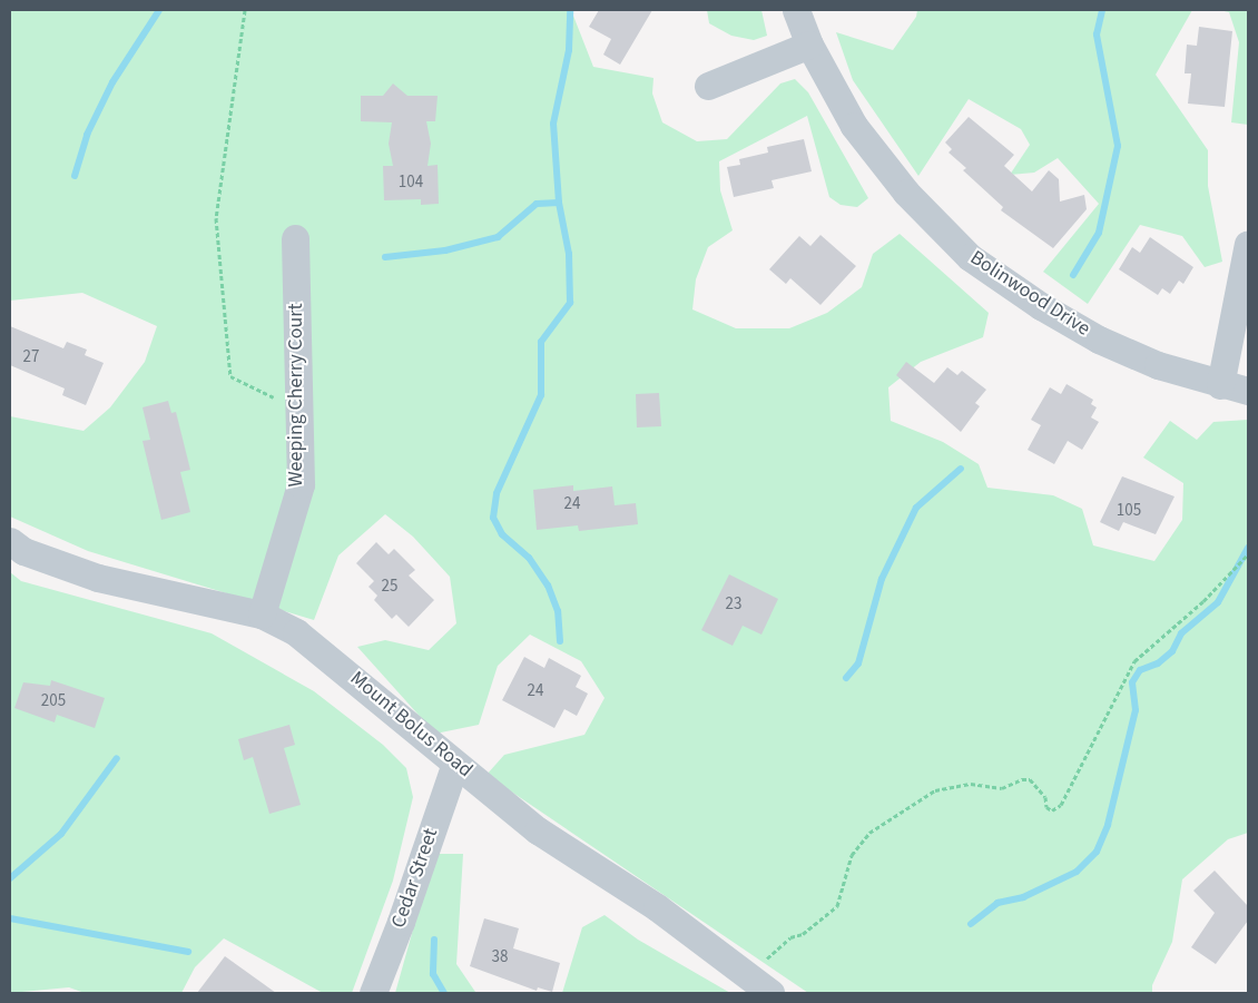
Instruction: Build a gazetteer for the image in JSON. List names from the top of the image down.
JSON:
{
  "streets": {
    "street": [
      "Bolinwood Drive",
      "Weeping Cherry Court",
      "Mount Bolus Road",
      "Cedar Street"
    ]
  },
  "crossings": [
    ["Weeping Cherry Court", "Mount Bolus Road"],
    ["Mount Bolus Road", "Cedar Street"]
  ],
  "house_numbers": [
    "104",
    "27",
    "24",
    "105",
    "25",
    "23",
    "24",
    "205",
    "38"
  ]
}
